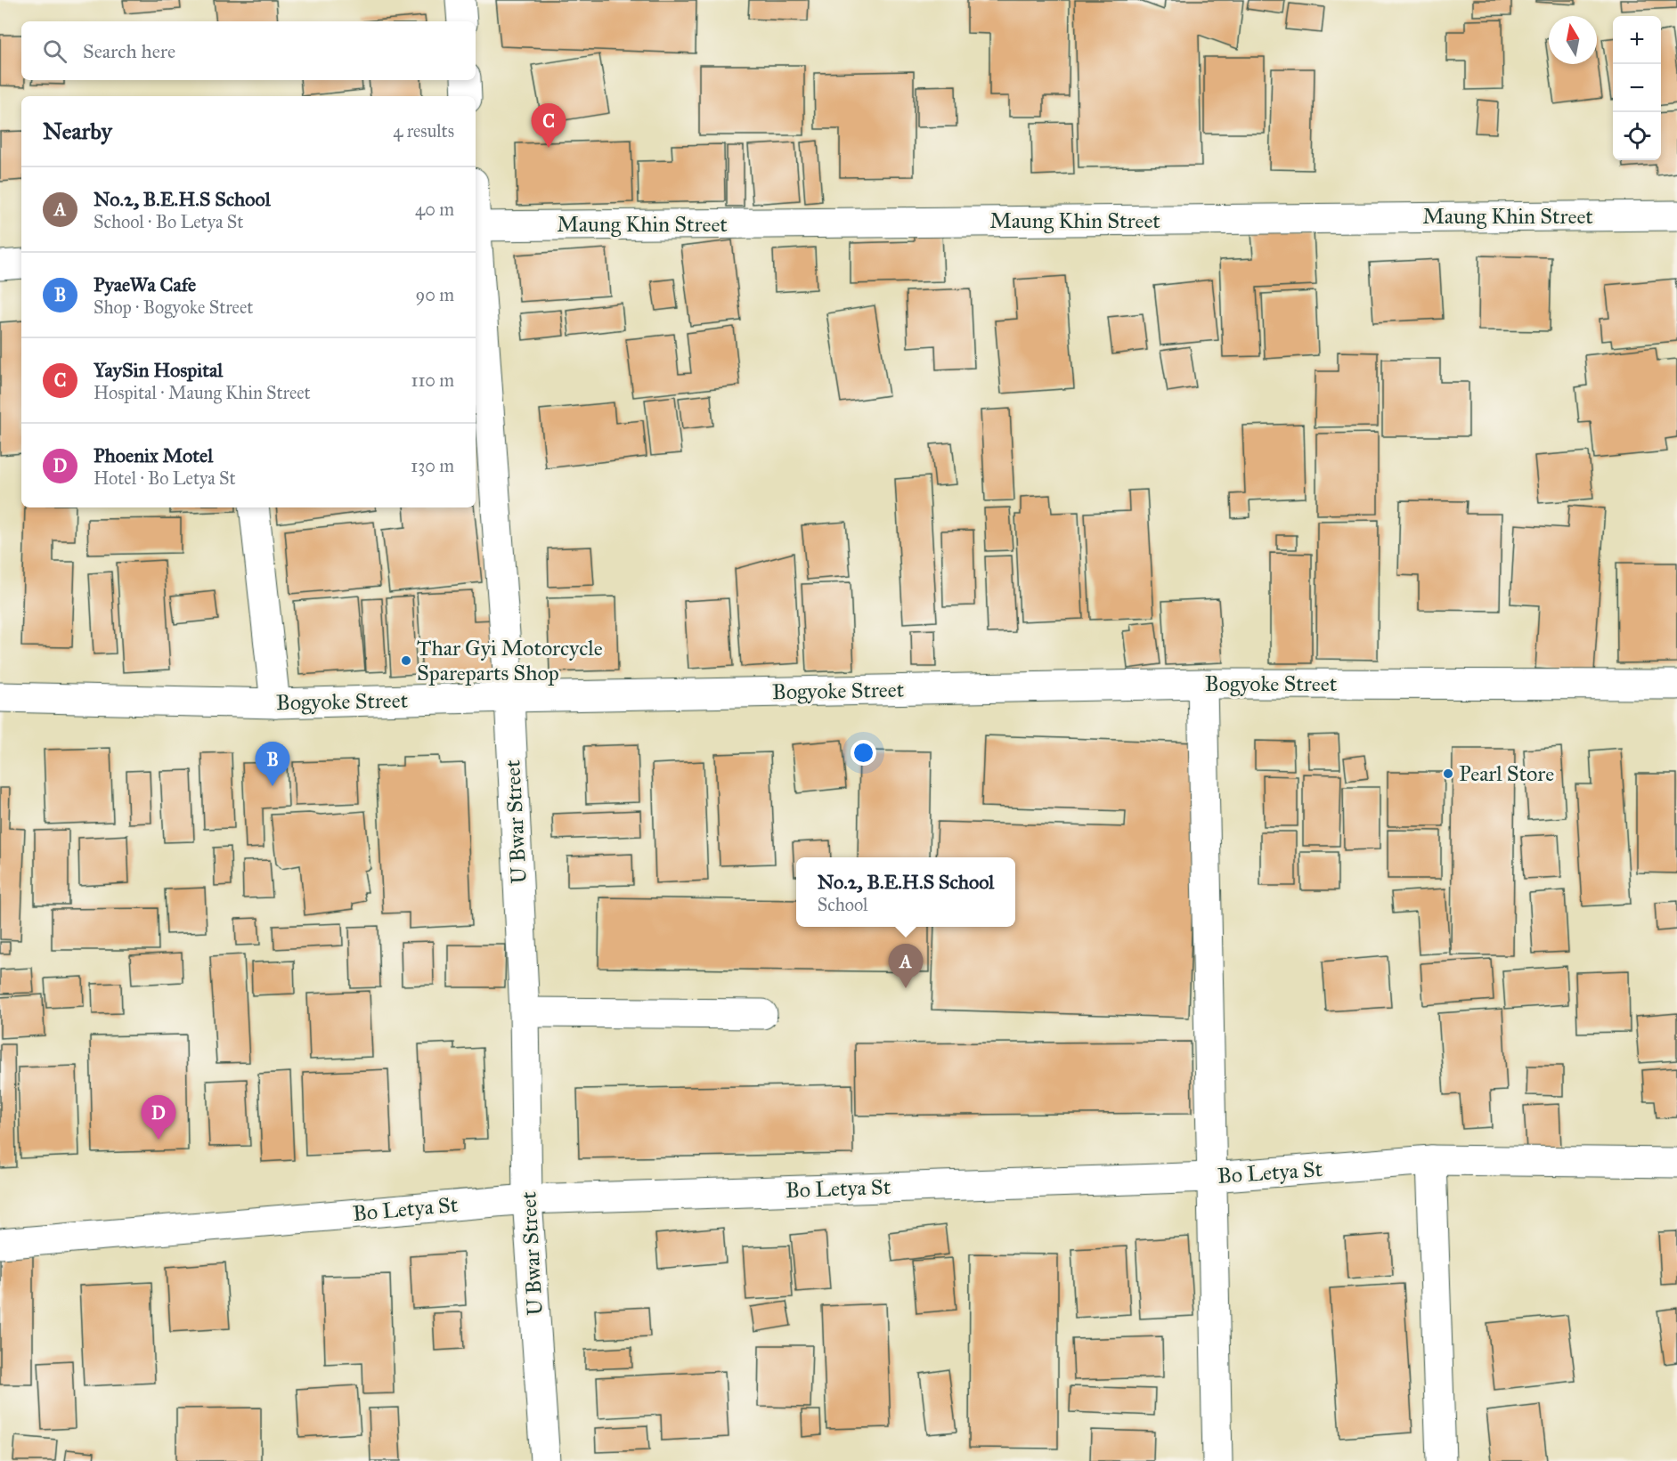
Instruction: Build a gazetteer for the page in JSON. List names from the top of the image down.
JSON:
{
  "streets": {
    "street": [
      "Maung Khin Street",
      "Bogyoke Street",
      "U Bwar Street",
      "Bo Letya St"
    ]
  },
  "crossings": [
    ["Bogyoke Street", "U Bwar Street"],
    ["U Bwar Street", "Bo Letya St"]
  ],
  "places": ["Thar Gyi Motorcycle Spareparts Shop", "Pearl Store"],
  "north": "top",
  "page": {
    "map_buttons": ["+", "−"],
    "search": "Search here",
    "heading": ["Nearby", "4 results"],
    "pins": [
      "C",
      "B",
      "A",
      "D"
    ],
    "list": [
      {
        "mark": "A",
        "name": "No.2, B.E.H.S School",
        "note": "School · Bo Letya St",
        "value": "40 m"
      },
      {
        "mark": "B",
        "name": "PyaeWa Cafe",
        "note": "Shop · Bogyoke Street",
        "value": "90 m"
      },
      {
        "mark": "C",
        "name": "YaySin Hospital",
        "note": "Hospital · Maung Khin Street",
        "value": "110 m"
      },
      {
        "mark": "D",
        "name": "Phoenix Motel",
        "note": "Hotel · Bo Letya St",
        "value": "130 m"
      }
    ],
    "popup": ["No.2, B.E.H.S School", "School"]
  }
}
